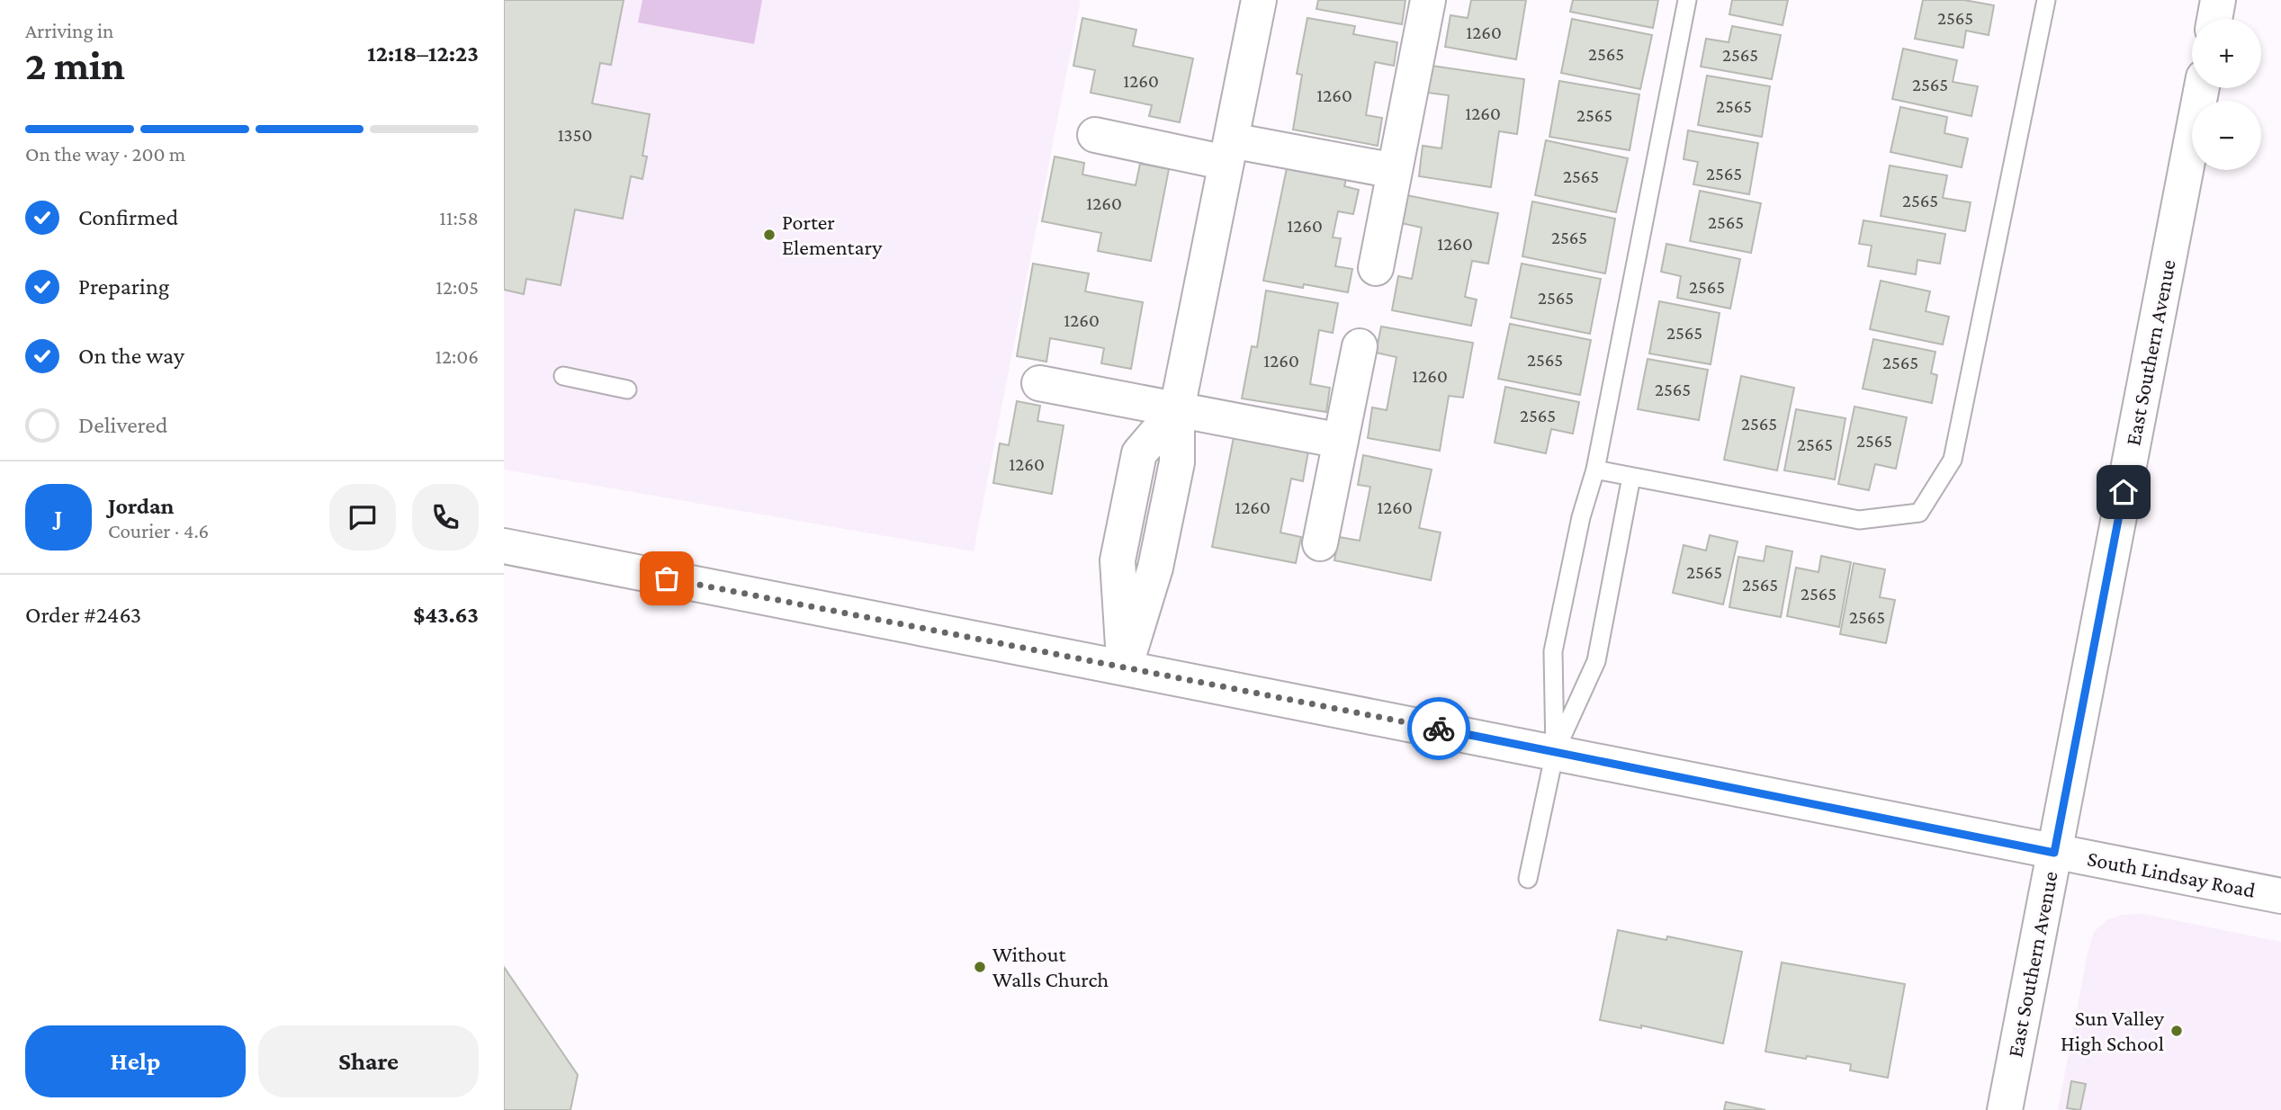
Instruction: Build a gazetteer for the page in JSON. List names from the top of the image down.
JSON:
{
  "streets": {
    "main road": ["East Southern Avenue", "South Lindsay Road"]
  },
  "crossings": [
    ["East Southern Avenue", "South Lindsay Road"]
  ],
  "places": ["Porter Elementary", "Without Walls Church", "Sun Valley High School"],
  "house_numbers": [
    "2565",
    "1260",
    "2565",
    "2565",
    "1260",
    "2565",
    "1260",
    "2565",
    "1260",
    "2565",
    "1350",
    "2565",
    "2565",
    "2565",
    "1260",
    "2565",
    "1260",
    "2565",
    "1260",
    "2565",
    "2565",
    "1260",
    "2565",
    "2565",
    "1260",
    "2565",
    "1260",
    "2565",
    "2565",
    "2565",
    "2565",
    "2565",
    "1260",
    "1260",
    "1260",
    "2565",
    "2565",
    "2565",
    "2565"
  ],
  "page": {
    "heading": ["2 min", "Arriving in", "12:18–12:23"],
    "panel": [
      "Jordan",
      "Courier · 4.6",
      "Order #2463",
      "$43.63"
    ],
    "map_buttons": ["+", "−"],
    "bar": "On the way · 200 m",
    "list": [
      ["Confirmed", "11:58"],
      ["Preparing", "12:05"],
      ["On the way", "12:06"],
      "Delivered"
    ],
    "round": "J",
    "buttons": ["Help", "Share"]
  }
}
